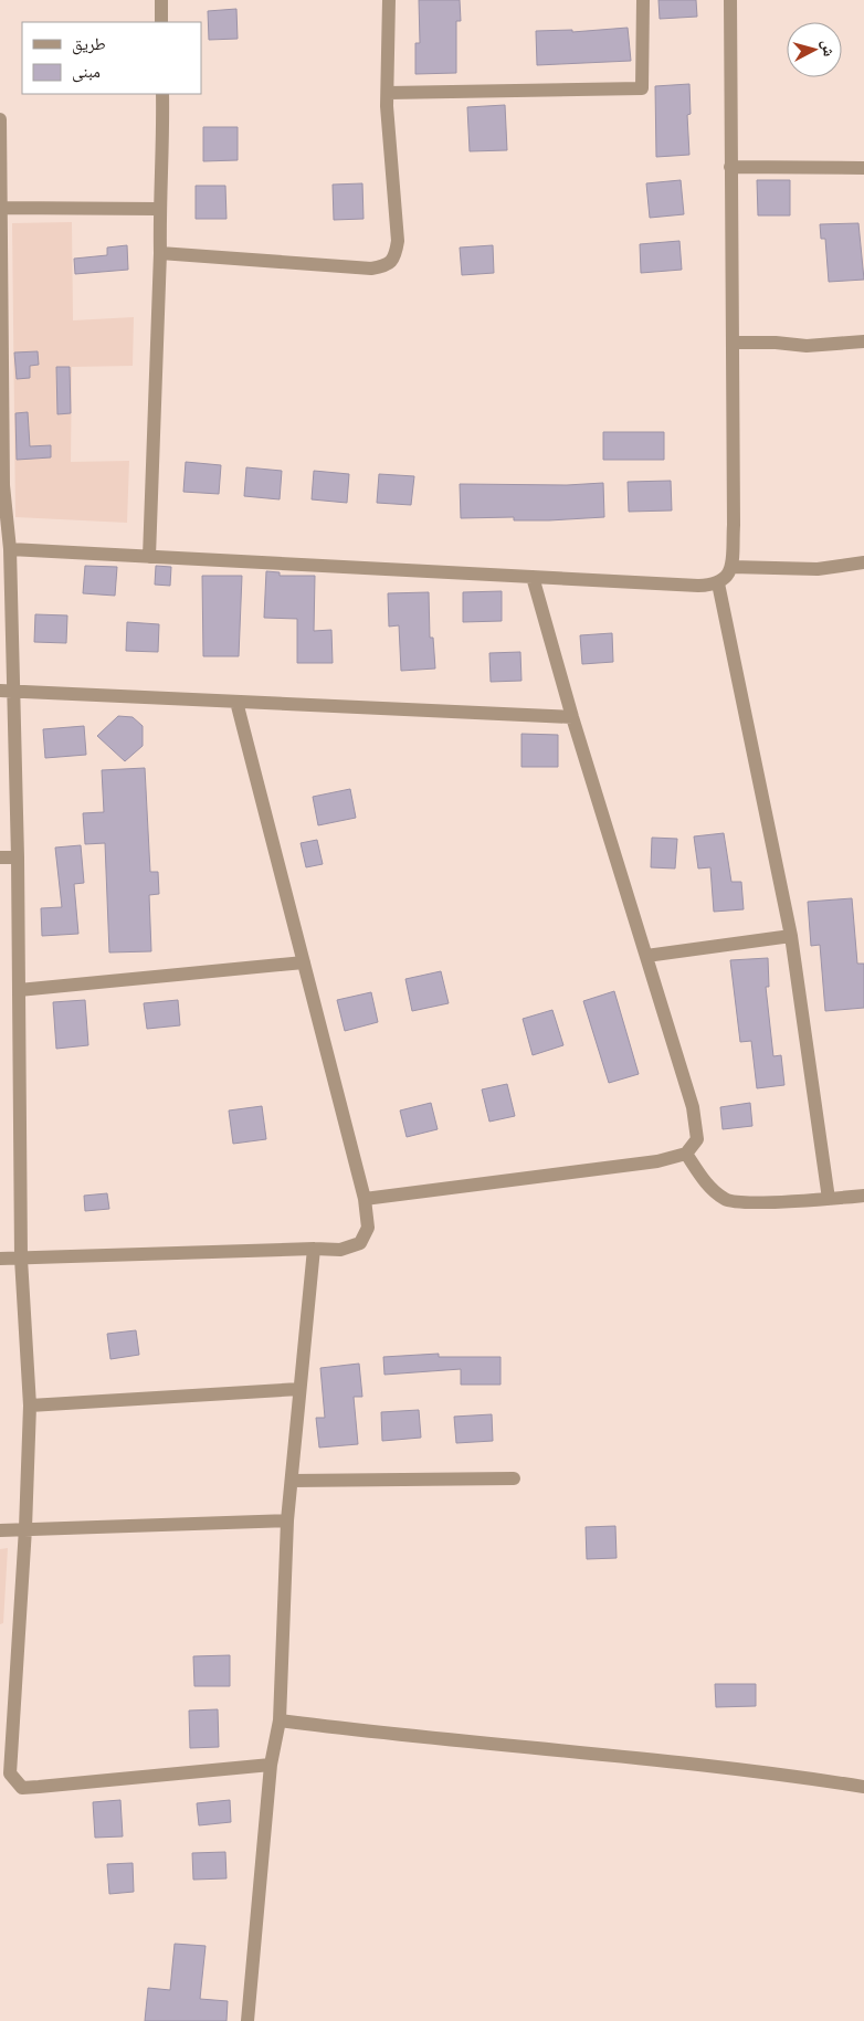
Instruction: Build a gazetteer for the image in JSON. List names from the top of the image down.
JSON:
{
  "legend": ["طريق", "مبنى"],
  "north": "right"
}
